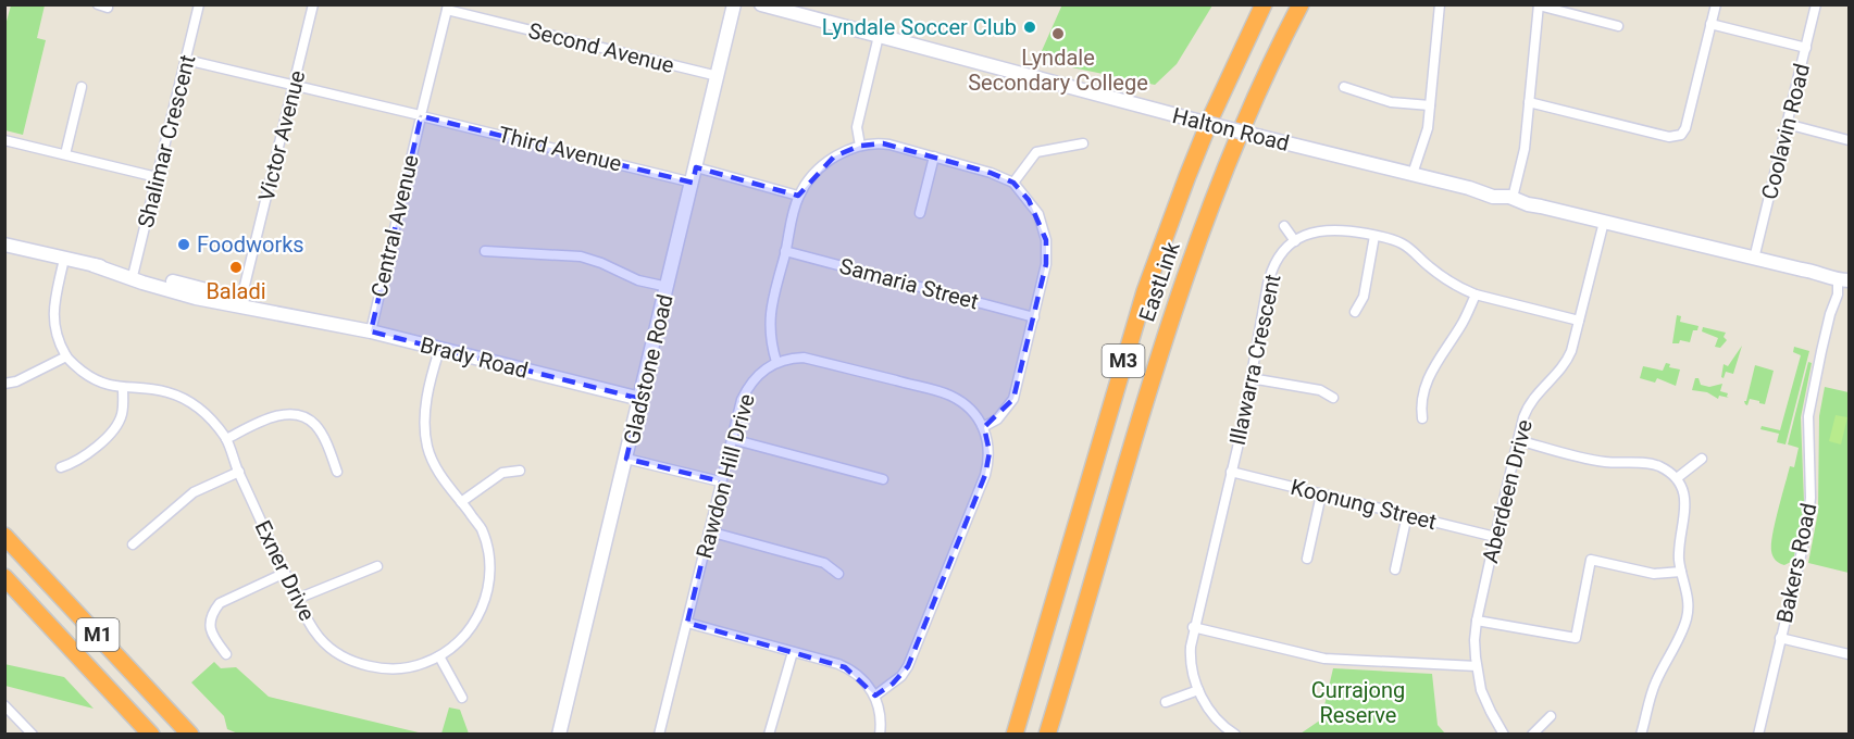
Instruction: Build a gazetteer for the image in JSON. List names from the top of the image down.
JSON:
{
  "streets": {
    "highway": ["EastLink", "M3", "M1"],
    "main road": ["Halton Road", "Brady Road", "Gladstone Road"],
    "street": [
      "Second Avenue",
      "Coolavin Road",
      "Victor Avenue",
      "Shalimar Crescent",
      "Third Avenue",
      "Central Avenue",
      "Samaria Street",
      "Illawarra Crescent",
      "Rawdon Hill Drive",
      "Aberdeen Drive",
      "Koonung Street",
      "Bakers Road",
      "Exner Drive"
    ]
  },
  "crossings": [
    ["Second Avenue", "Central Avenue"],
    ["Second Avenue", "Gladstone Road"],
    ["Halton Road", "Coolavin Road"],
    ["Halton Road", "Aberdeen Drive"],
    ["Halton Road", "Bakers Road"],
    ["Victor Avenue", "Third Avenue"],
    ["Victor Avenue", "Brady Road"],
    ["Shalimar Crescent", "Third Avenue"],
    ["Shalimar Crescent", "Brady Road"],
    ["Third Avenue", "Central Avenue"],
    ["Third Avenue", "Gladstone Road"],
    ["Central Avenue", "Brady Road"],
    ["Brady Road", "Gladstone Road"],
    ["Brady Road", "Exner Drive"],
    ["Illawarra Crescent", "Koonung Street"],
    ["Aberdeen Drive", "Koonung Street"]
  ],
  "parks": ["Currajong Reserve"],
  "places": [
    "Lyndale Soccer Club",
    "Lyndale Secondary College",
    "Foodworks",
    "Baladi"
  ]
}
